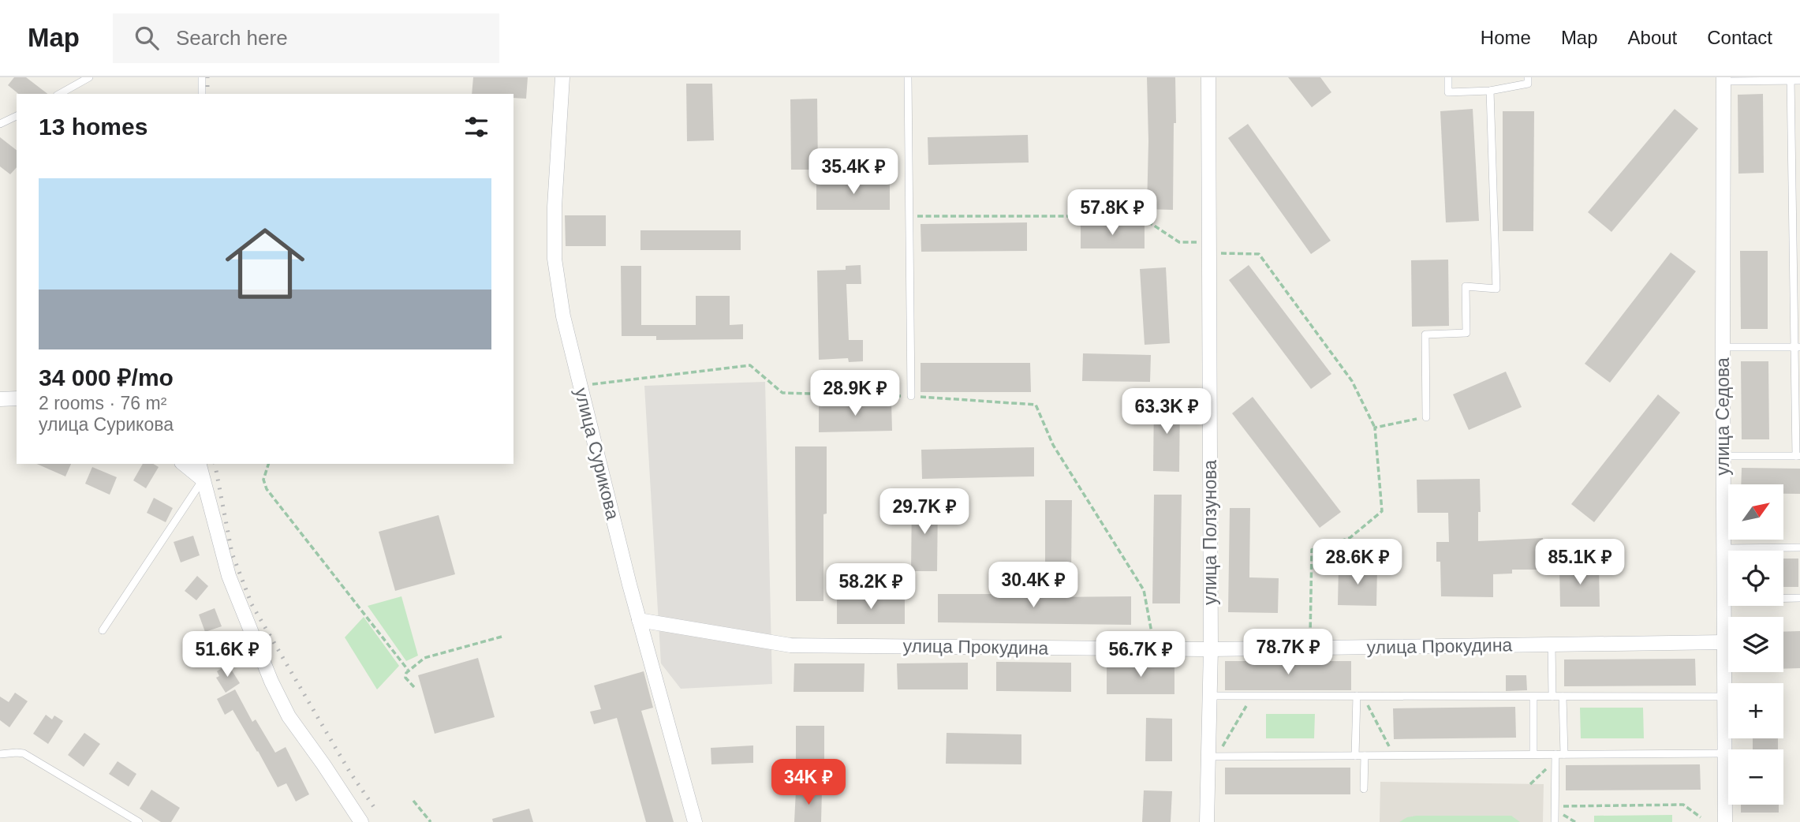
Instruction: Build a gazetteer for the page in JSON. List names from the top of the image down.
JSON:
{
  "streets": {
    "street": [
      "улица Седова",
      "улица Сурикова",
      "улица Ползунова",
      "улица Прокудина"
    ]
  },
  "crossings": [
    ["улица Седова", "улица Прокудина"],
    ["улица Сурикова", "улица Прокудина"],
    ["улица Ползунова", "улица Прокудина"]
  ],
  "north": "top right",
  "page": {
    "header": "Map",
    "search": "Search here",
    "nav": [
      "Home",
      "Map",
      "About",
      "Contact"
    ],
    "heading": "13 homes",
    "price": [
      "35.4K ₽",
      "57.8K ₽",
      "28.9K ₽",
      "63.3K ₽",
      "29.7K ₽",
      "28.6K ₽",
      "85.1K ₽",
      "30.4K ₽",
      "58.2K ₽",
      "78.7K ₽",
      "51.6K ₽",
      "56.7K ₽",
      "34K ₽"
    ],
    "list": [
      {
        "name": "34 000 ₽/mo",
        "note": "2 rooms · 76 m² · улица Сурикова"
      }
    ],
    "map_buttons": ["+", "−"]
  }
}
